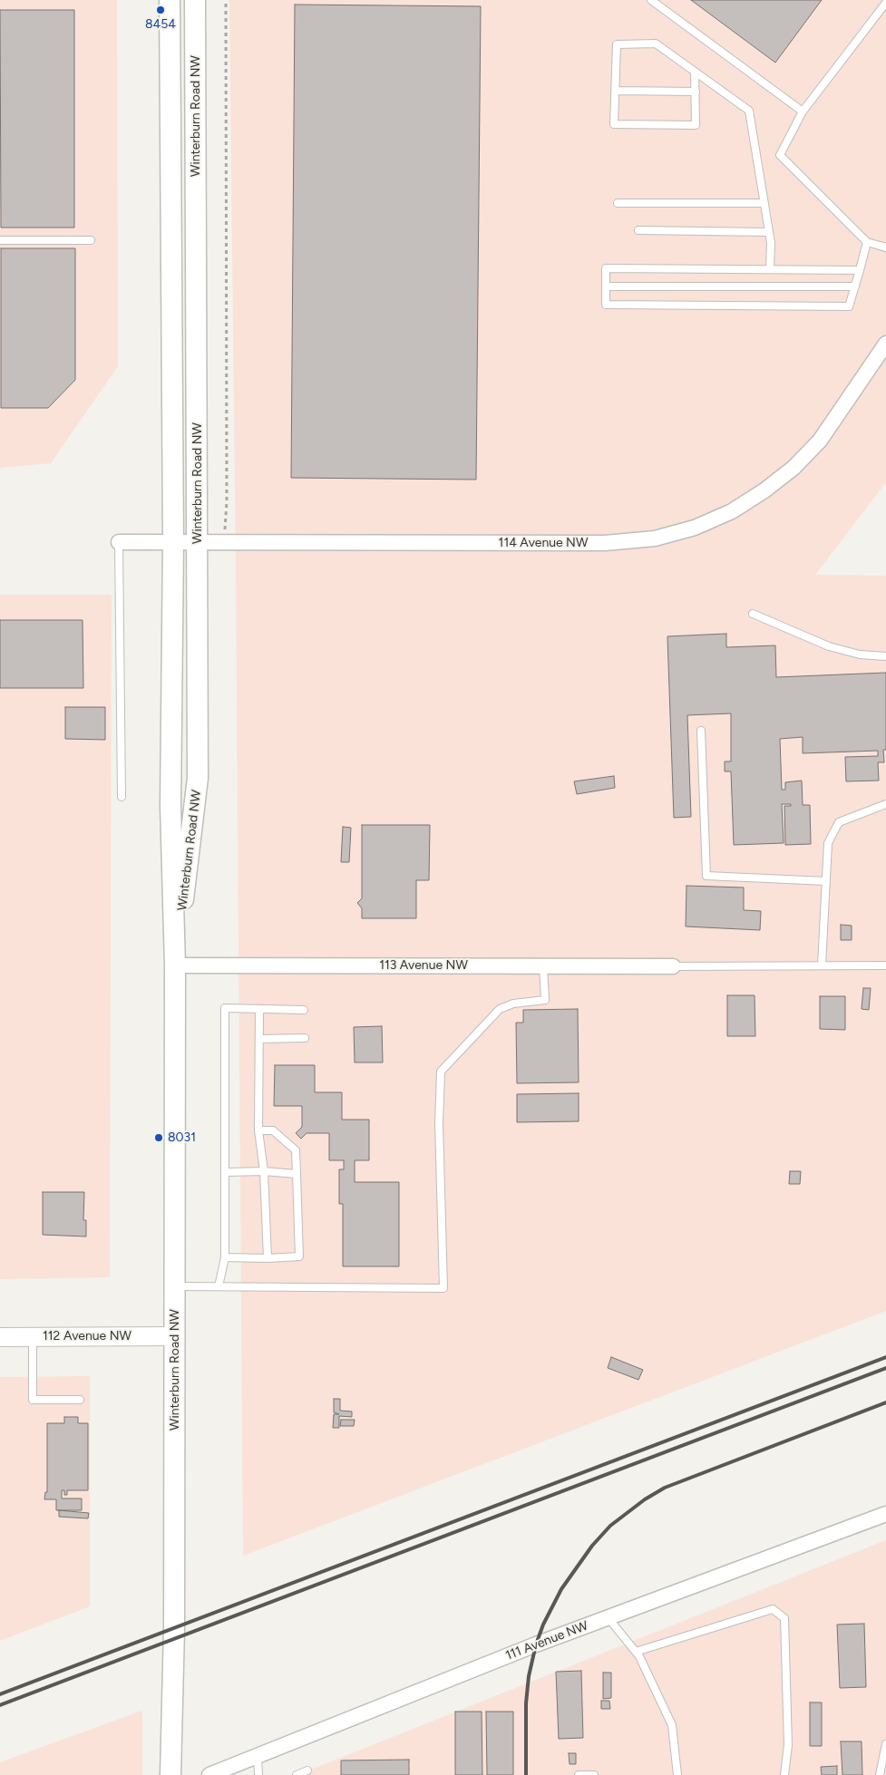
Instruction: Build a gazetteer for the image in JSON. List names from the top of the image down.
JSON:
{
  "streets": {
    "main road": ["Winterburn Road NW"],
    "street": [
      "114 Avenue NW",
      "113 Avenue NW",
      "112 Avenue NW",
      "111 Avenue NW"
    ]
  },
  "crossings": [
    ["Winterburn Road NW", "114 Avenue NW"],
    ["Winterburn Road NW", "113 Avenue NW"],
    ["Winterburn Road NW", "112 Avenue NW"]
  ],
  "places": ["8454", "8031"]
}
